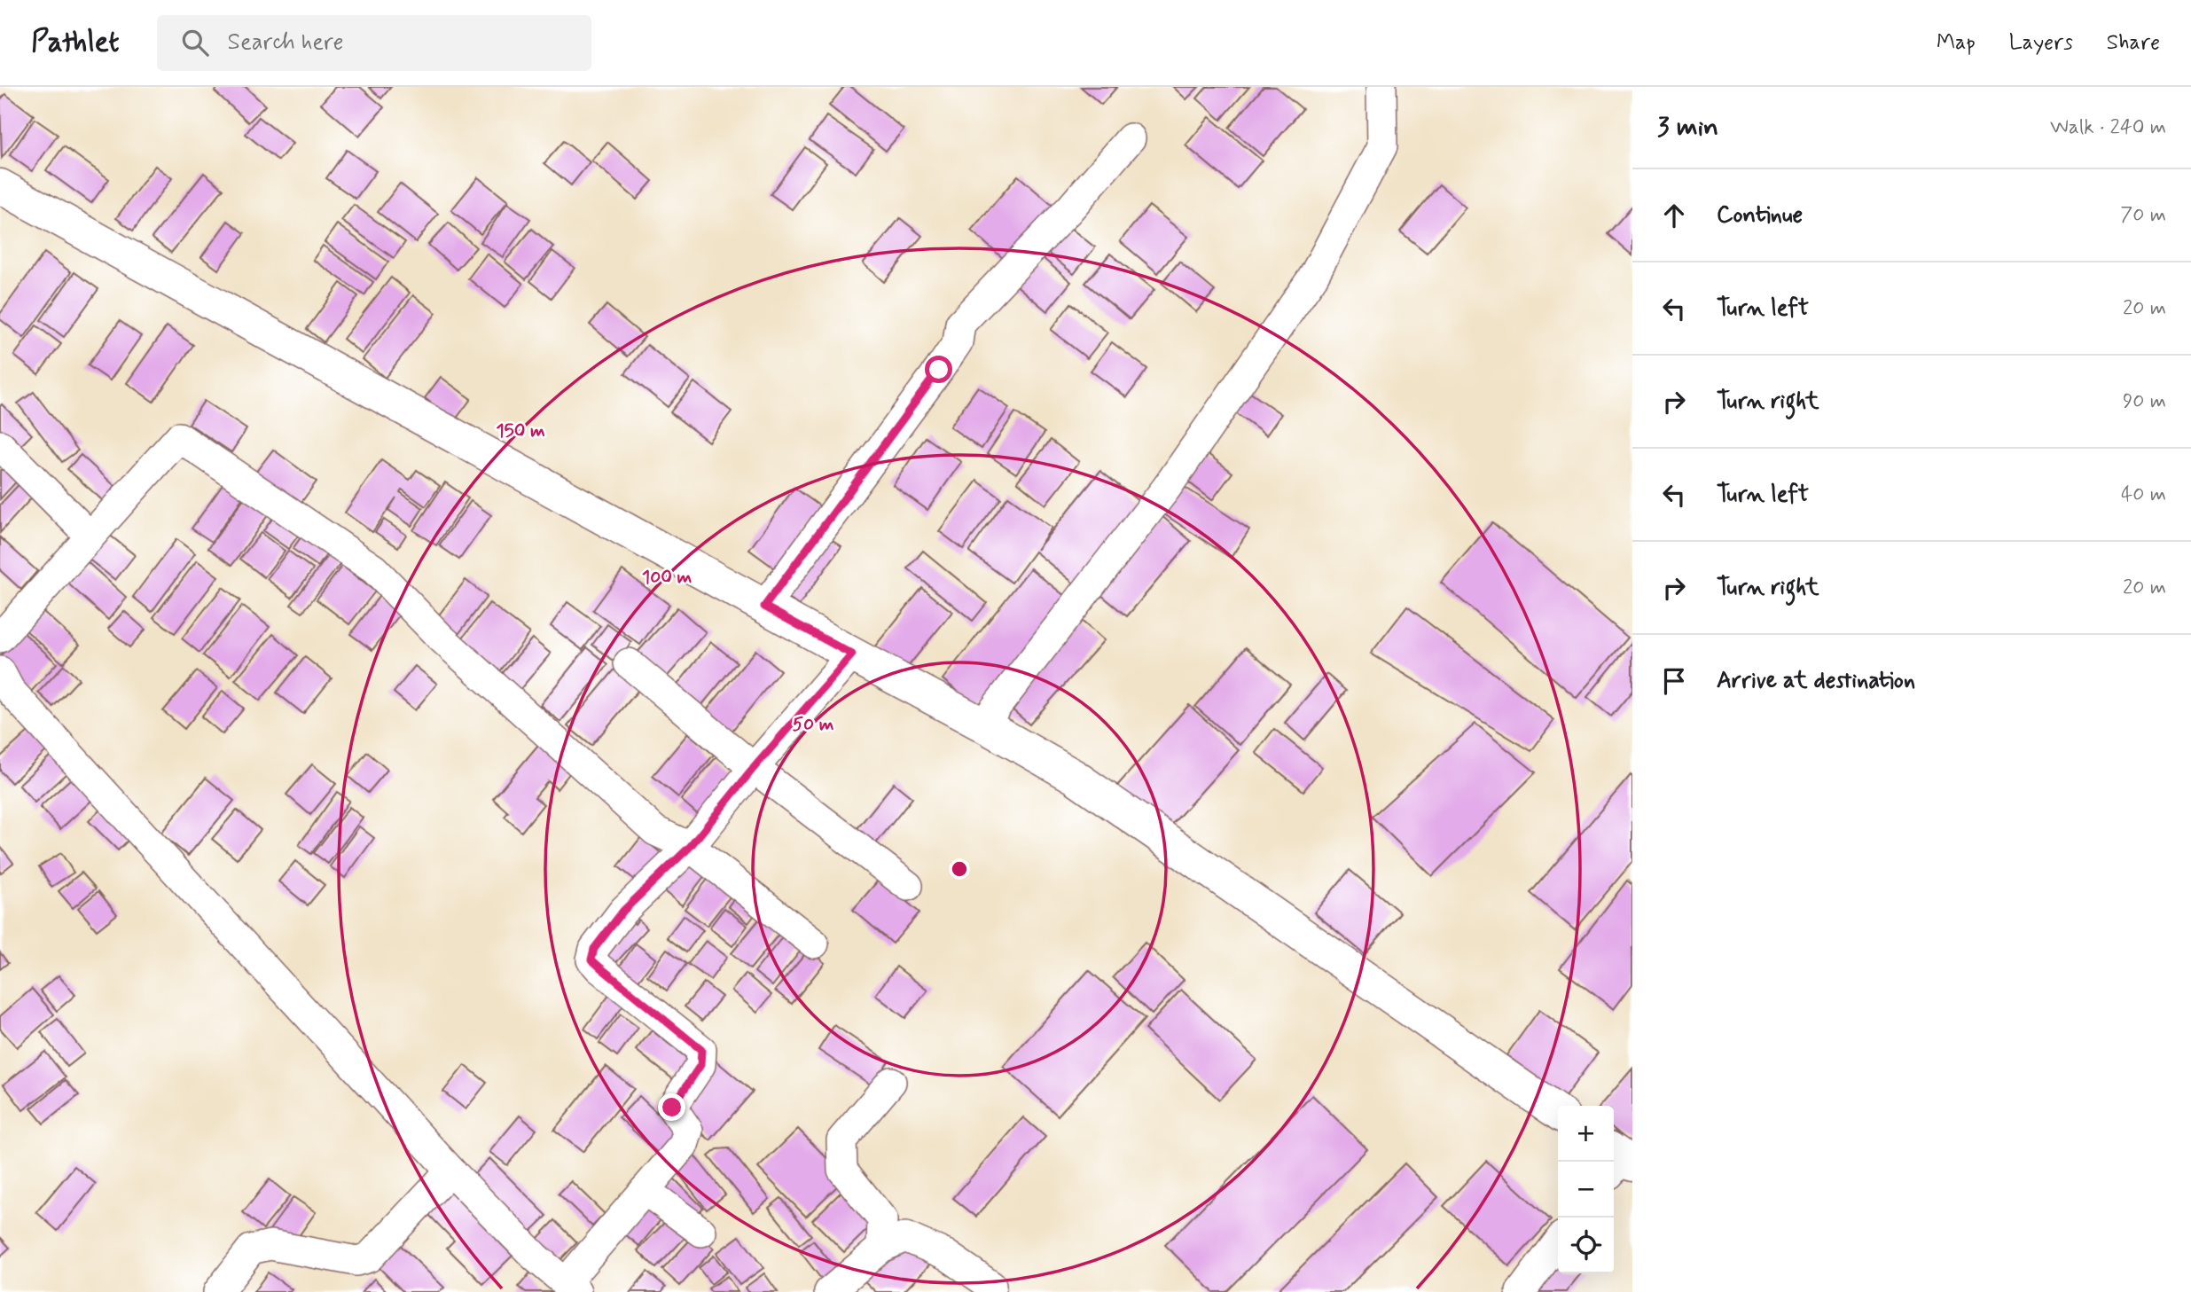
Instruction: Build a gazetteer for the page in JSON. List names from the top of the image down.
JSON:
{
  "page": {
    "header": "Pathlet",
    "search": "Search here",
    "nav": ["Map", "Layers", "Share"],
    "heading": ["3 min", "Walk · 240 m"],
    "list": [
      ["Continue", "70 m"],
      ["Turn left", "20 m"],
      ["Turn right", "90 m"],
      ["Turn left", "40 m"],
      ["Turn right", "20 m"],
      "Arrive at destination"
    ],
    "map_buttons": ["+", "−"]
  },
  "rings": ["150 m", "100 m", "50 m"]
}
